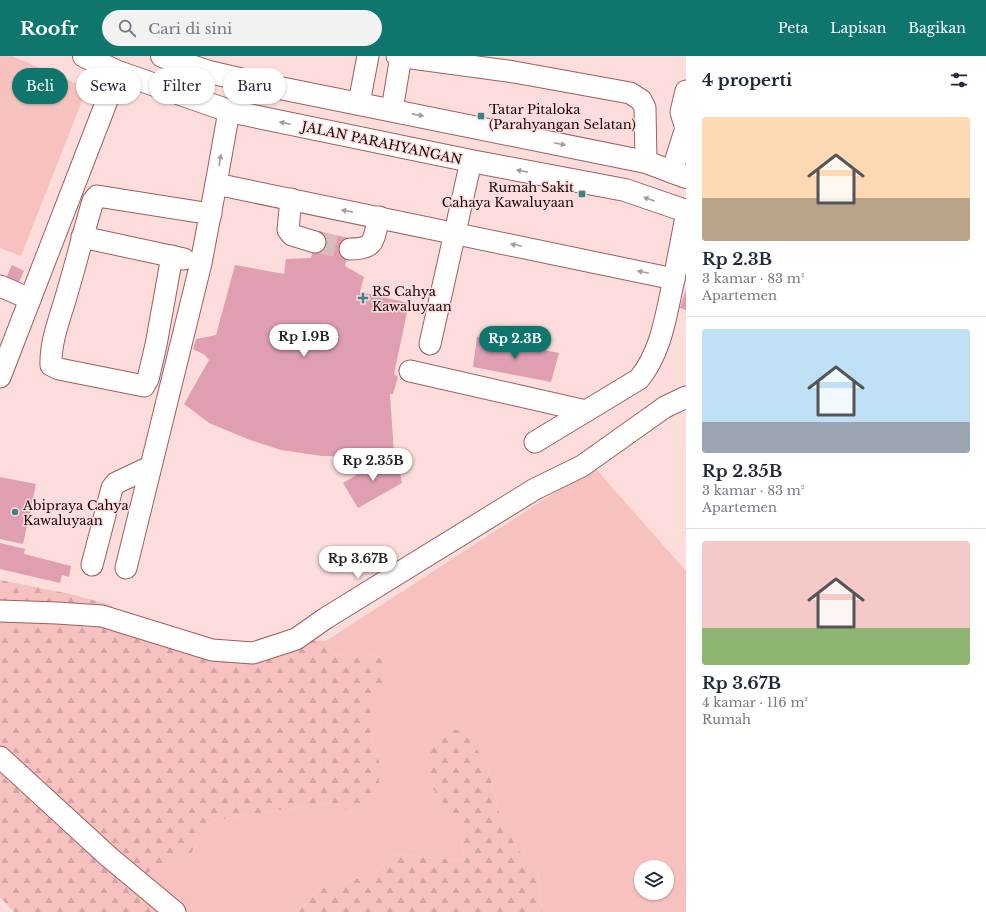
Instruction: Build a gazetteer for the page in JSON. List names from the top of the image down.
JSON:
{
  "streets": {
    "main road": ["JALAN PARAHYANGAN"]
  },
  "places": {
    "transit": ["Tatar Pitaloka (Parahyangan Selatan)", "Rumah Sakit Cahaya Kawaluyaan"],
    "health": ["RS Cahya Kawaluyaan"],
    "other": ["Abipraya Cahya Kawaluyaan"]
  },
  "page": {
    "header": "Roofr",
    "search": "Cari di sini",
    "nav": ["Peta", "Lapisan", "Bagikan"],
    "heading": "4 properti",
    "chip": [
      "Beli",
      "Sewa",
      "Filter",
      "Baru"
    ],
    "list": [
      {
        "name": "Rp 2.3B",
        "note": "3 kamar · 83 m² · Apartemen"
      },
      {
        "name": "Rp 2.35B",
        "note": "3 kamar · 83 m² · Apartemen"
      },
      {
        "name": "Rp 3.67B",
        "note": "4 kamar · 116 m² · Rumah"
      }
    ],
    "price": [
      "Rp 1.9B",
      "Rp 2.3B",
      "Rp 2.35B",
      "Rp 3.67B"
    ]
  }
}
